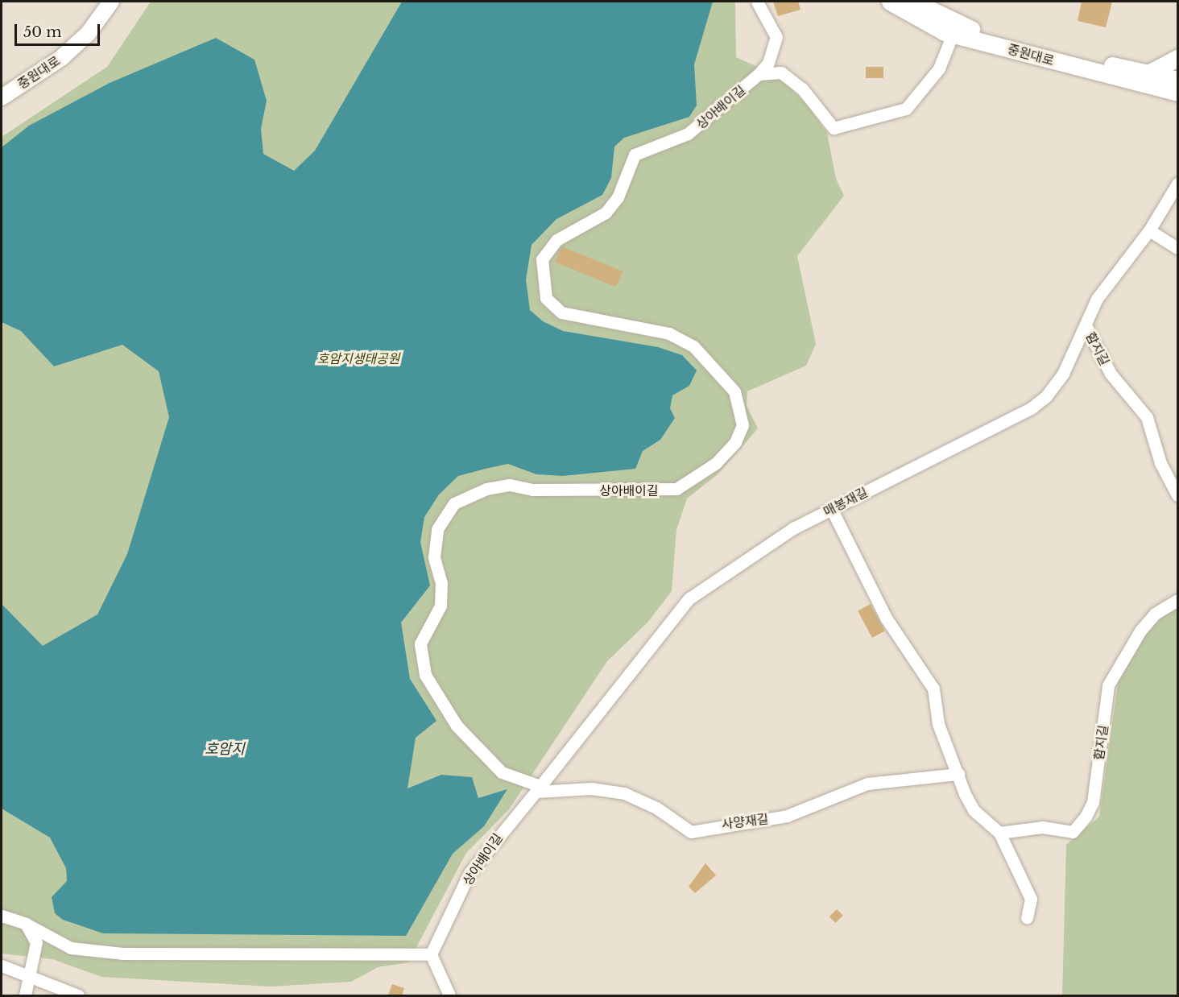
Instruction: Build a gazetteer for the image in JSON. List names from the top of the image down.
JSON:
{
  "streets": {
    "main road": ["중원대로"],
    "street": [
      "상아배이길",
      "함지길",
      "매봉재길",
      "사양재길"
    ]
  },
  "crossings": [
    ["상아배이길", "매봉재길"],
    ["상아배이길", "사양재길"],
    ["함지길", "매봉재길"],
    ["매봉재길", "사양재길"]
  ],
  "water": ["호암지"],
  "parks": ["호암지생태공원"],
  "scale_bar": "50 m"
}
